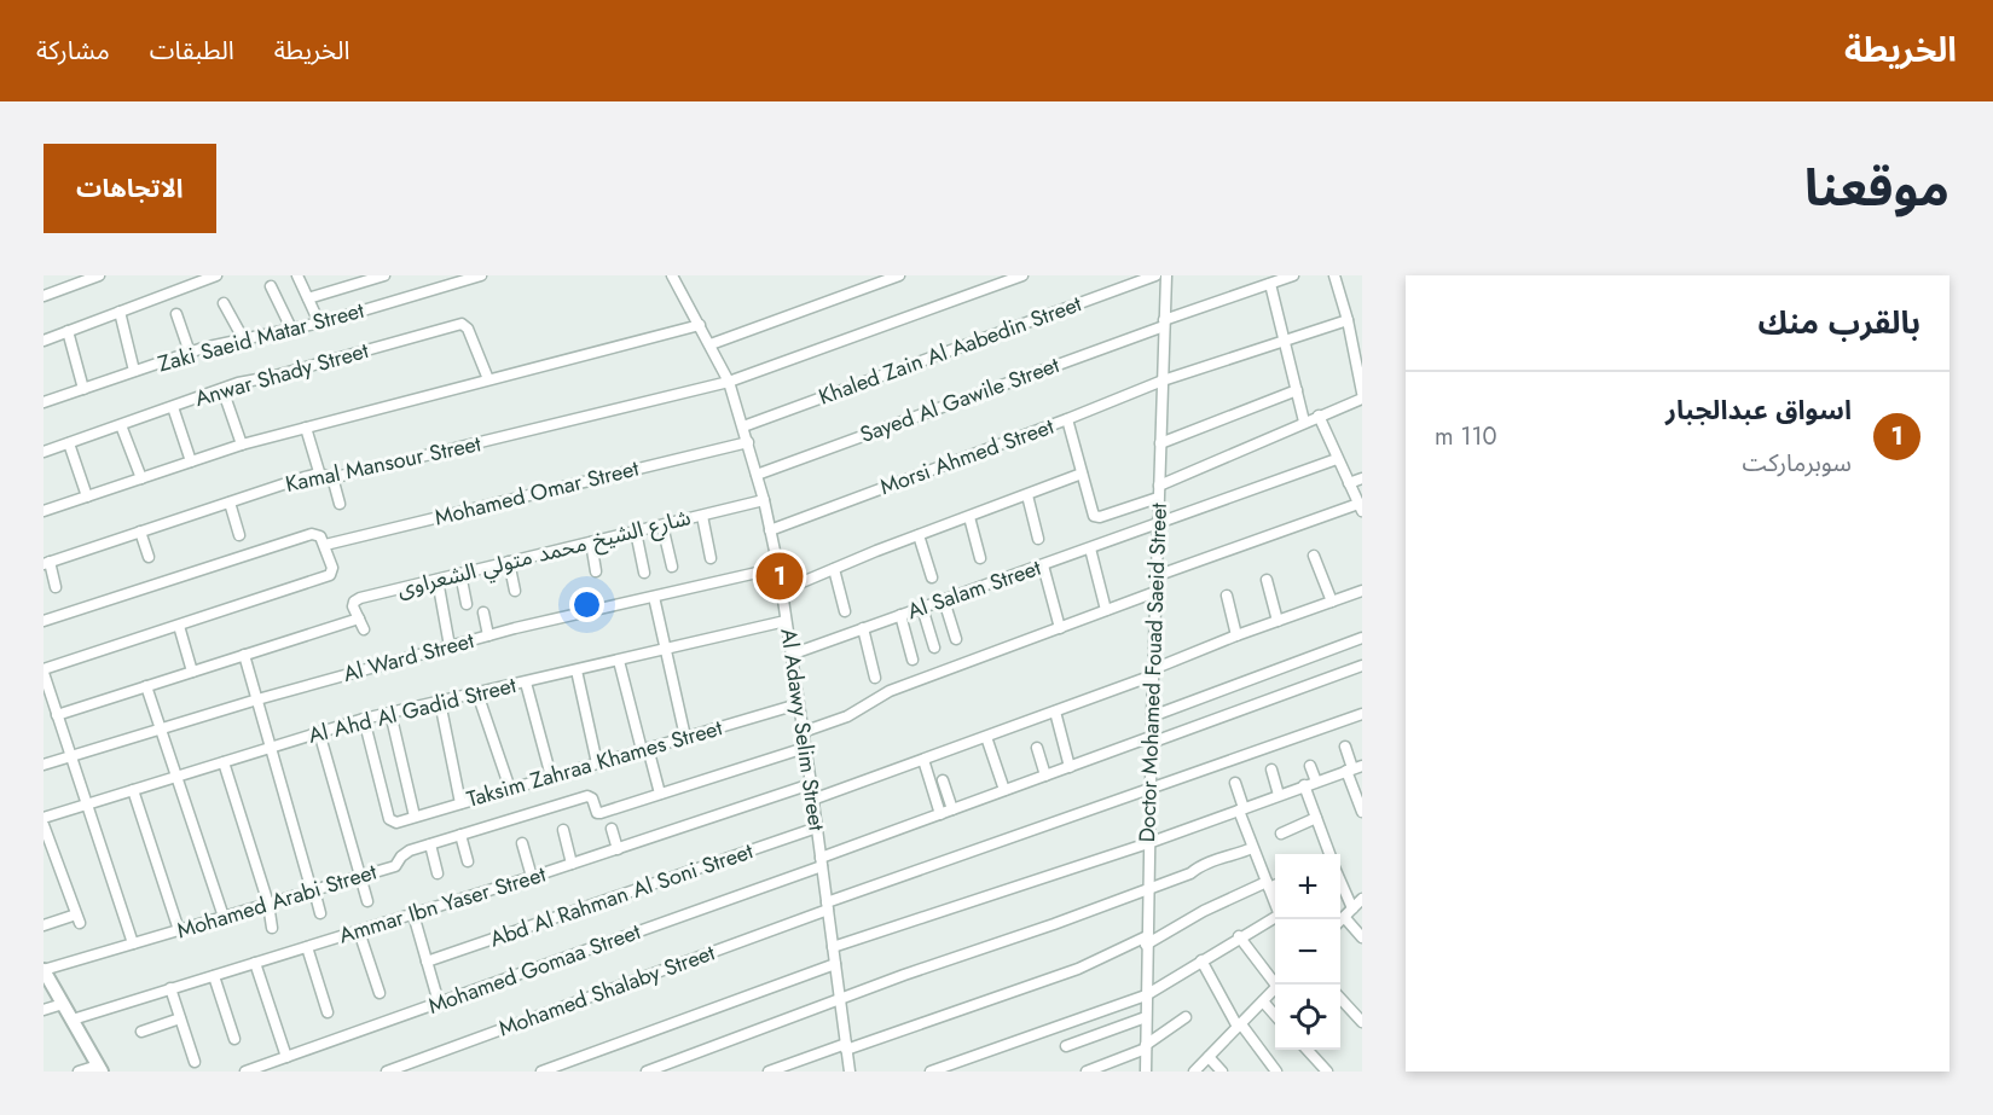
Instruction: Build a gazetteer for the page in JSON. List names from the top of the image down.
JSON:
{
  "streets": {
    "street": [
      "Zaki Saeid Matar Street",
      "Khaled Zain Al Aabedin Street",
      "Anwar Shady Street",
      "Sayed Al Gawile Street",
      "Morsi Ahmed Street",
      "Kamal Mansour Street",
      "Mohamed Omar Street",
      "شارع الشيخ محمد متولي الشعراوى",
      "Al Salam Street",
      "Al Ward Street",
      "Doctor Mohamed Fouad Saeid Street",
      "Al Ahd Al Gadid Street",
      "Al Adawy Selim Street",
      "Taksim Zahraa Khames Street",
      "Abd Al Rahman Al Soni Street",
      "Mohamed Arabi Street",
      "Ammar Ibn Yaser Street",
      "Mohamed Gomaa Street",
      "Mohamed Shalaby Street"
    ]
  },
  "crossings": [
    ["Khaled Zain Al Aabedin Street", "Al Adawy Selim Street"],
    ["Sayed Al Gawile Street", "Doctor Mohamed Fouad Saeid Street"],
    ["Sayed Al Gawile Street", "Al Adawy Selim Street"],
    ["Morsi Ahmed Street", "Doctor Mohamed Fouad Saeid Street"],
    ["Morsi Ahmed Street", "Al Adawy Selim Street"],
    ["Kamal Mansour Street", "Al Adawy Selim Street"],
    ["Mohamed Omar Street", "Al Adawy Selim Street"],
    ["شارع الشيخ محمد متولي الشعراوى", "Al Adawy Selim Street"],
    ["Al Salam Street", "Doctor Mohamed Fouad Saeid Street"],
    ["Al Salam Street", "Al Adawy Selim Street"],
    ["Al Ward Street", "Al Adawy Selim Street"],
    ["Doctor Mohamed Fouad Saeid Street", "Mohamed Gomaa Street"],
    ["Doctor Mohamed Fouad Saeid Street", "Mohamed Shalaby Street"],
    ["Al Ahd Al Gadid Street", "Al Adawy Selim Street"],
    ["Al Ahd Al Gadid Street", "Taksim Zahraa Khames Street"],
    ["Al Adawy Selim Street", "Taksim Zahraa Khames Street"],
    ["Al Adawy Selim Street", "Abd Al Rahman Al Soni Street"],
    ["Al Adawy Selim Street", "Ammar Ibn Yaser Street"],
    ["Al Adawy Selim Street", "Mohamed Gomaa Street"],
    ["Al Adawy Selim Street", "Mohamed Shalaby Street"]
  ],
  "page": {
    "header": "الخريطة",
    "nav": ["الخريطة", "الطبقات", "مشاركة"],
    "title": "موقعنا",
    "buttons": "الاتجاهات",
    "heading": "بالقرب منك",
    "list": [
      {
        "mark": "1",
        "name": "اسواق عبدالجبار",
        "note": "سوبرماركت",
        "value": "110 m"
      }
    ],
    "pins": "1",
    "map_buttons": ["+", "−"]
  }
}
